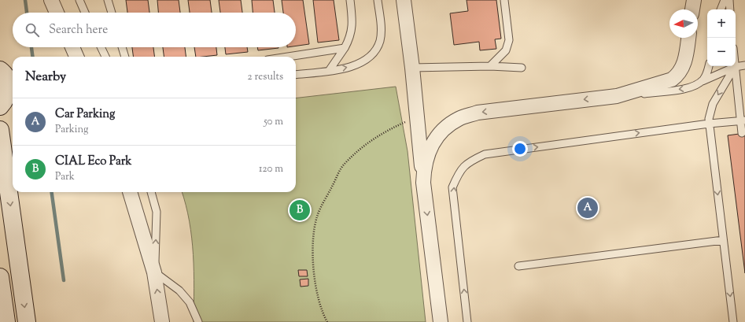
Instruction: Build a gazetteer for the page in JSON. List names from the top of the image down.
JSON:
{
  "north": "left",
  "page": {
    "map_buttons": ["+", "−"],
    "search": "Search here",
    "heading": ["Nearby", "2 results"],
    "list": [
      {
        "mark": "A",
        "name": "Car Parking",
        "note": "Parking",
        "value": "50 m"
      },
      {
        "mark": "B",
        "name": "CIAL Eco Park",
        "note": "Park",
        "value": "120 m"
      }
    ],
    "pins": ["A", "B"]
  }
}
